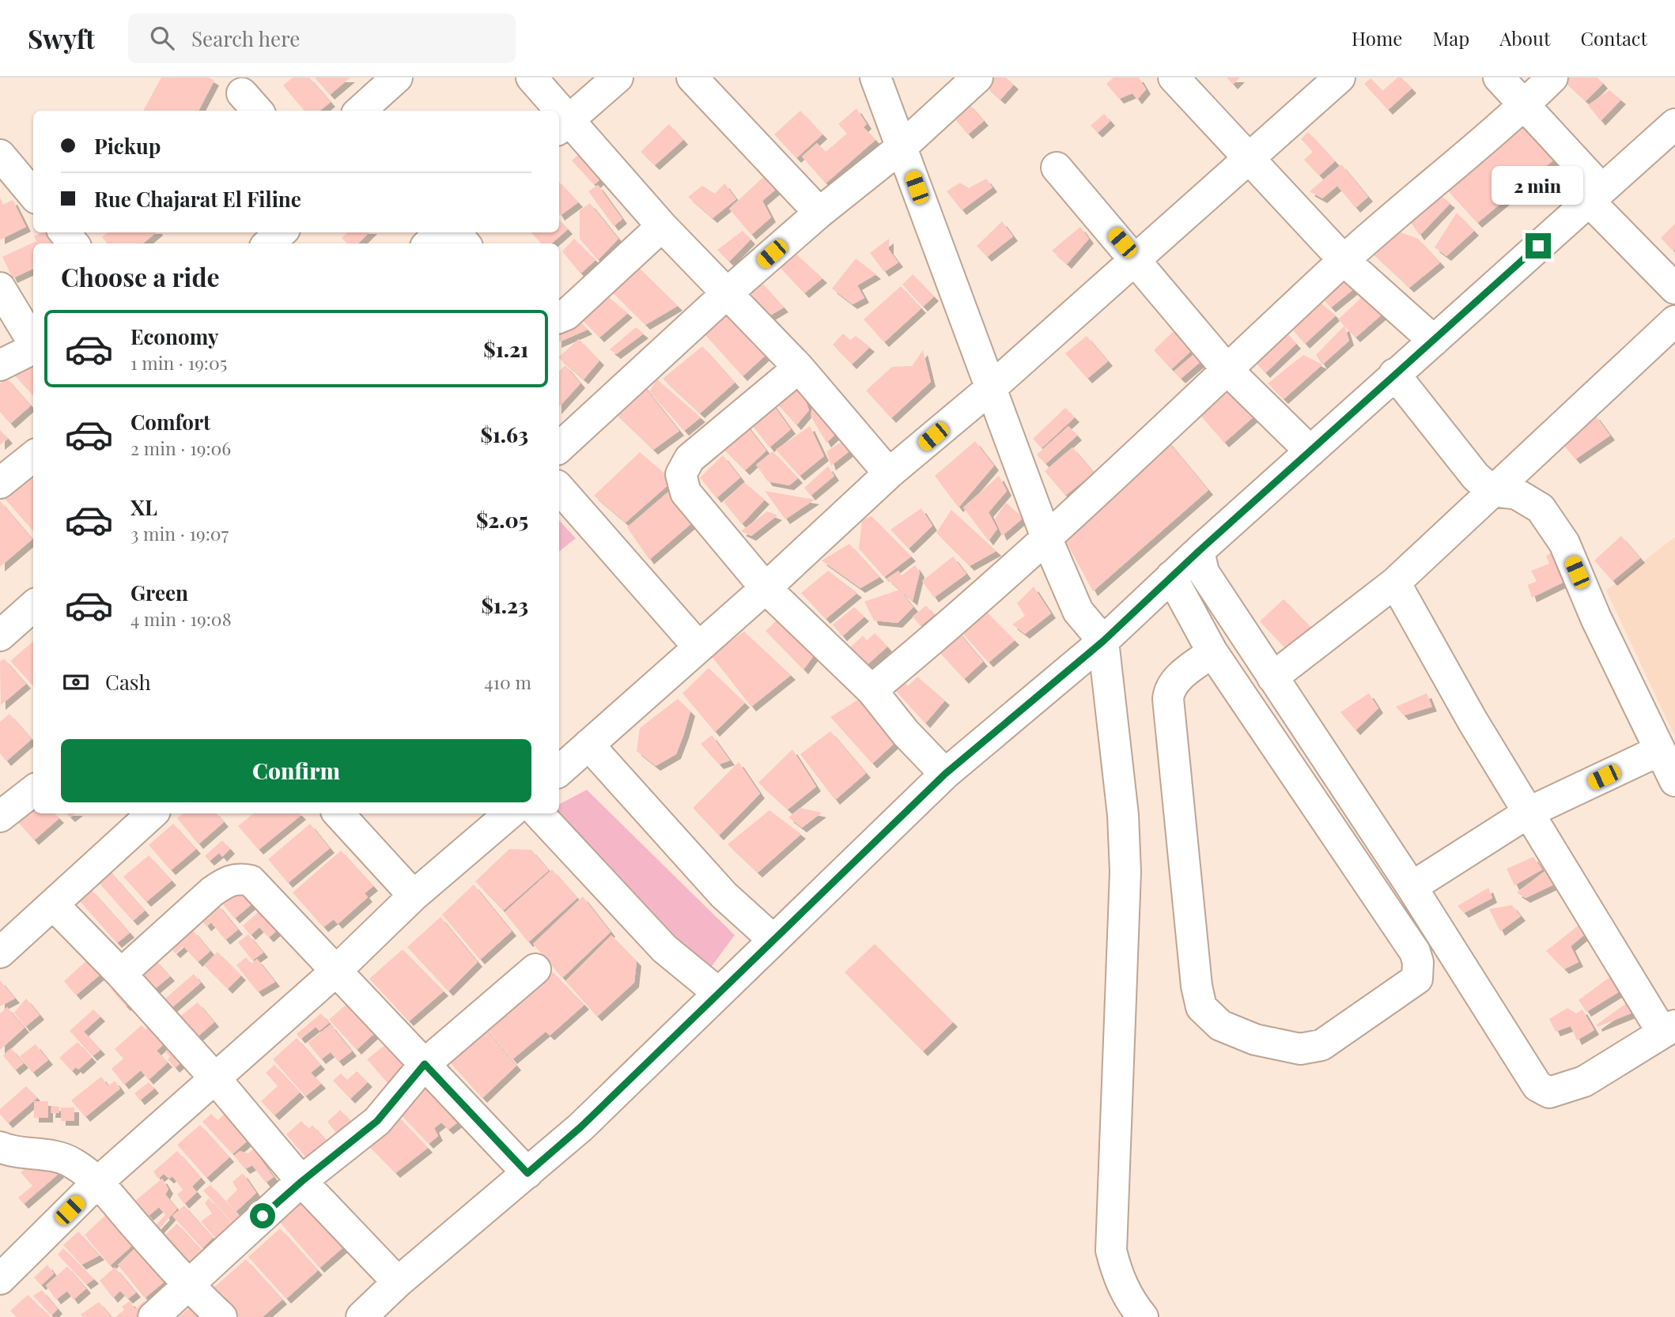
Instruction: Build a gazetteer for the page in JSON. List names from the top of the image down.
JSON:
{
  "page": {
    "header": "Swyft",
    "search": "Search here",
    "nav": [
      "Home",
      "Map",
      "About",
      "Contact"
    ],
    "banner": ["Pickup", "Rue Chajarat El Filine"],
    "bubble": "2 min",
    "heading": "Choose a ride",
    "list": [
      {
        "name": "Economy",
        "note": "1 min · 19:05",
        "value": "$1.21"
      },
      {
        "name": "Comfort",
        "note": "2 min · 19:06",
        "value": "$1.63"
      },
      {
        "name": "XL",
        "note": "3 min · 19:07",
        "value": "$2.05"
      },
      {
        "name": "Green",
        "note": "4 min · 19:08",
        "value": "$1.23"
      }
    ],
    "pay": ["Cash", "410 m"],
    "buttons": "Confirm"
  }
}
